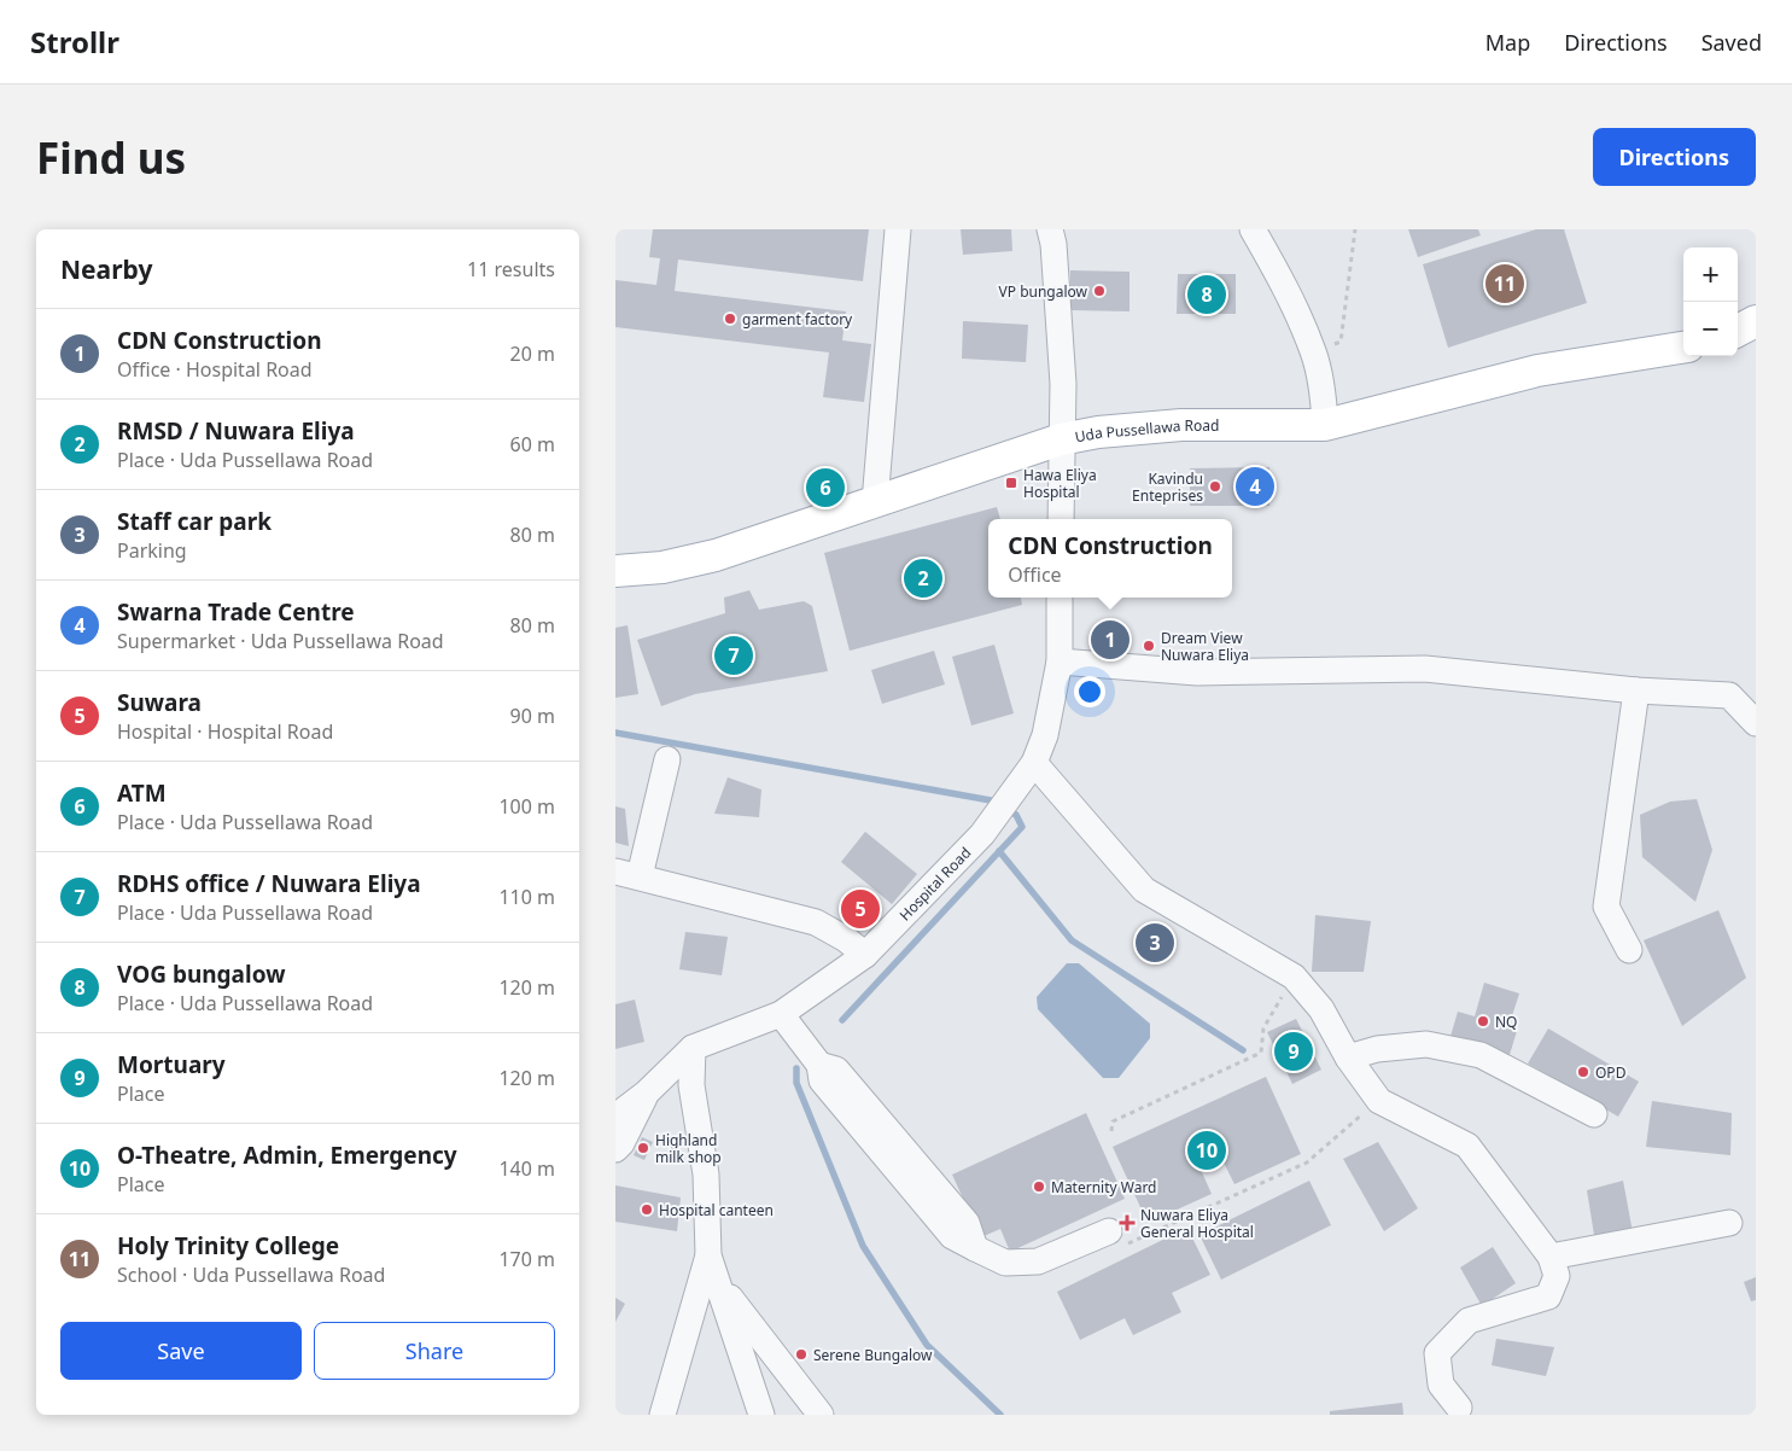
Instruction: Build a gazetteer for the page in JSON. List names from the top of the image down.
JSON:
{
  "streets": {
    "main road": ["Uda Pussellawa Road"],
    "street": ["Hospital Road"]
  },
  "places": {
    "other": [
      "VP bungalow",
      "garment factory",
      "Kavindu Enteprises",
      "Dream View Nuwara Eliya",
      "NQ",
      "OPD",
      "Highland milk shop",
      "Maternity Ward",
      "Hospital canteen",
      "Serene Bungalow"
    ],
    "transit": ["Hawa Eliya Hospital"],
    "health": ["Nuwara Eliya General Hospital"]
  },
  "page": {
    "header": "Strollr",
    "nav": ["Map", "Directions", "Saved"],
    "buttons": [
      "Directions",
      ["Save", "Share"]
    ],
    "title": "Find us",
    "heading": ["Nearby", "11 results"],
    "map_buttons": ["+", "−"],
    "pins": [
      "11",
      "8",
      "4",
      "6",
      "2",
      "1",
      "7",
      "5",
      "3",
      "9",
      "10"
    ],
    "list": [
      {
        "mark": "1",
        "name": "CDN Construction",
        "note": "Office · Hospital Road",
        "value": "20 m"
      },
      {
        "mark": "2",
        "name": "RMSD / Nuwara Eliya",
        "note": "Place · Uda Pussellawa Road",
        "value": "60 m"
      },
      {
        "mark": "3",
        "name": "Staff car park",
        "note": "Parking",
        "value": "80 m"
      },
      {
        "mark": "4",
        "name": "Swarna Trade Centre",
        "note": "Supermarket · Uda Pussellawa Road",
        "value": "80 m"
      },
      {
        "mark": "5",
        "name": "Suwara",
        "note": "Hospital · Hospital Road",
        "value": "90 m"
      },
      {
        "mark": "6",
        "name": "ATM",
        "note": "Place · Uda Pussellawa Road",
        "value": "100 m"
      },
      {
        "mark": "7",
        "name": "RDHS office / Nuwara Eliya",
        "note": "Place · Uda Pussellawa Road",
        "value": "110 m"
      },
      {
        "mark": "8",
        "name": "VOG bungalow",
        "note": "Place · Uda Pussellawa Road",
        "value": "120 m"
      },
      {
        "mark": "9",
        "name": "Mortuary",
        "note": "Place",
        "value": "120 m"
      },
      {
        "mark": "10",
        "name": "O-Theatre, Admin, Emergency",
        "note": "Place",
        "value": "140 m"
      },
      {
        "mark": "11",
        "name": "Holy Trinity College",
        "note": "School · Uda Pussellawa Road",
        "value": "170 m"
      }
    ],
    "popup": ["CDN Construction", "Office"]
  }
}
